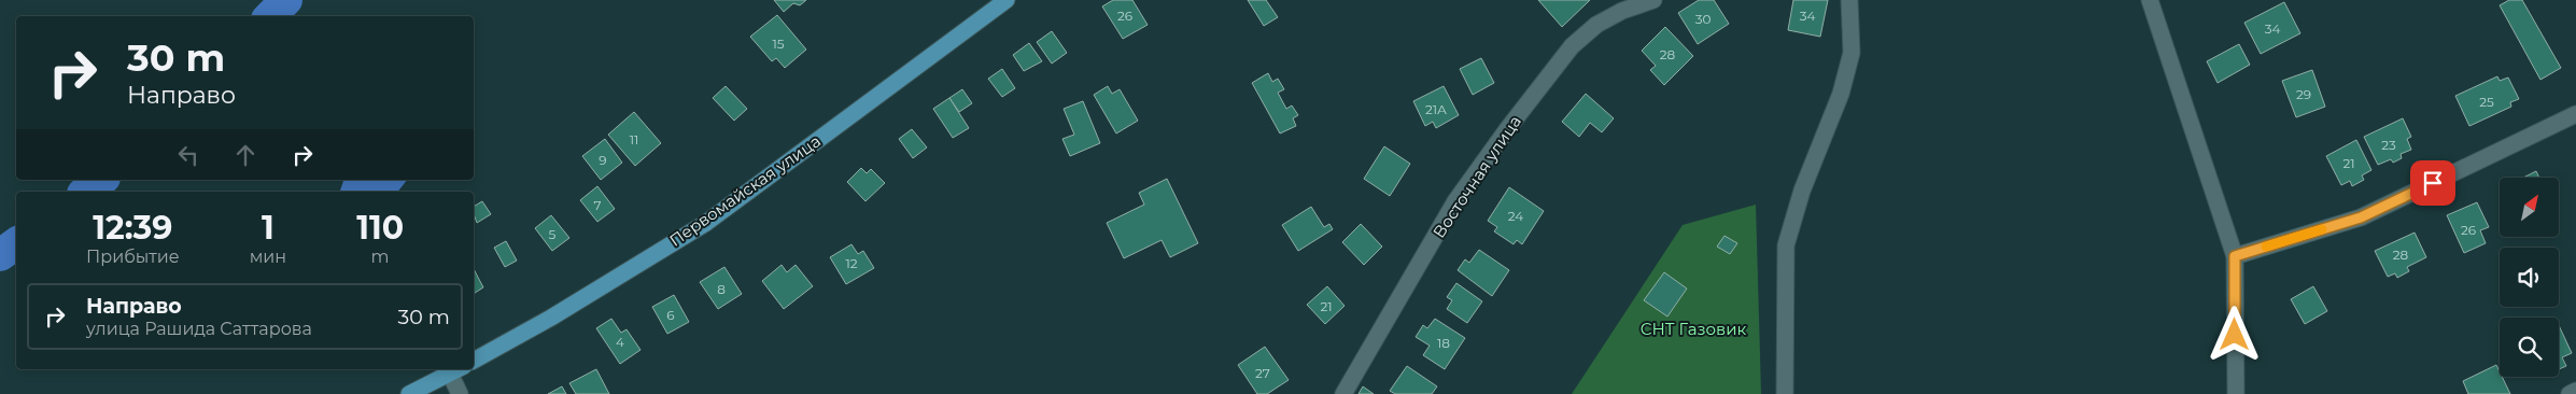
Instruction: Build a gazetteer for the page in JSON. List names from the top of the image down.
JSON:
{
  "streets": {
    "main road": ["Первомайская улица"],
    "street": ["Восточная улица"]
  },
  "parks": ["СНТ Газовик"],
  "house_numbers": [
    "26",
    "34",
    "30",
    "34",
    "15",
    "28",
    "29",
    "25",
    "21А",
    "11",
    "23",
    "9",
    "21",
    "7",
    "24",
    "26",
    "5",
    "28",
    "12",
    "8",
    "21",
    "6",
    "4",
    "18",
    "27"
  ],
  "north": "top right",
  "page": {
    "turn": ["30 m", "Направо"],
    "eta": [
      "12:39",
      "Прибытие",
      "1",
      "мин",
      "110",
      "m"
    ],
    "list": [
      {
        "name": "Направо",
        "note": "улица Рашида Саттарова",
        "value": "30 m"
      }
    ]
  }
}
